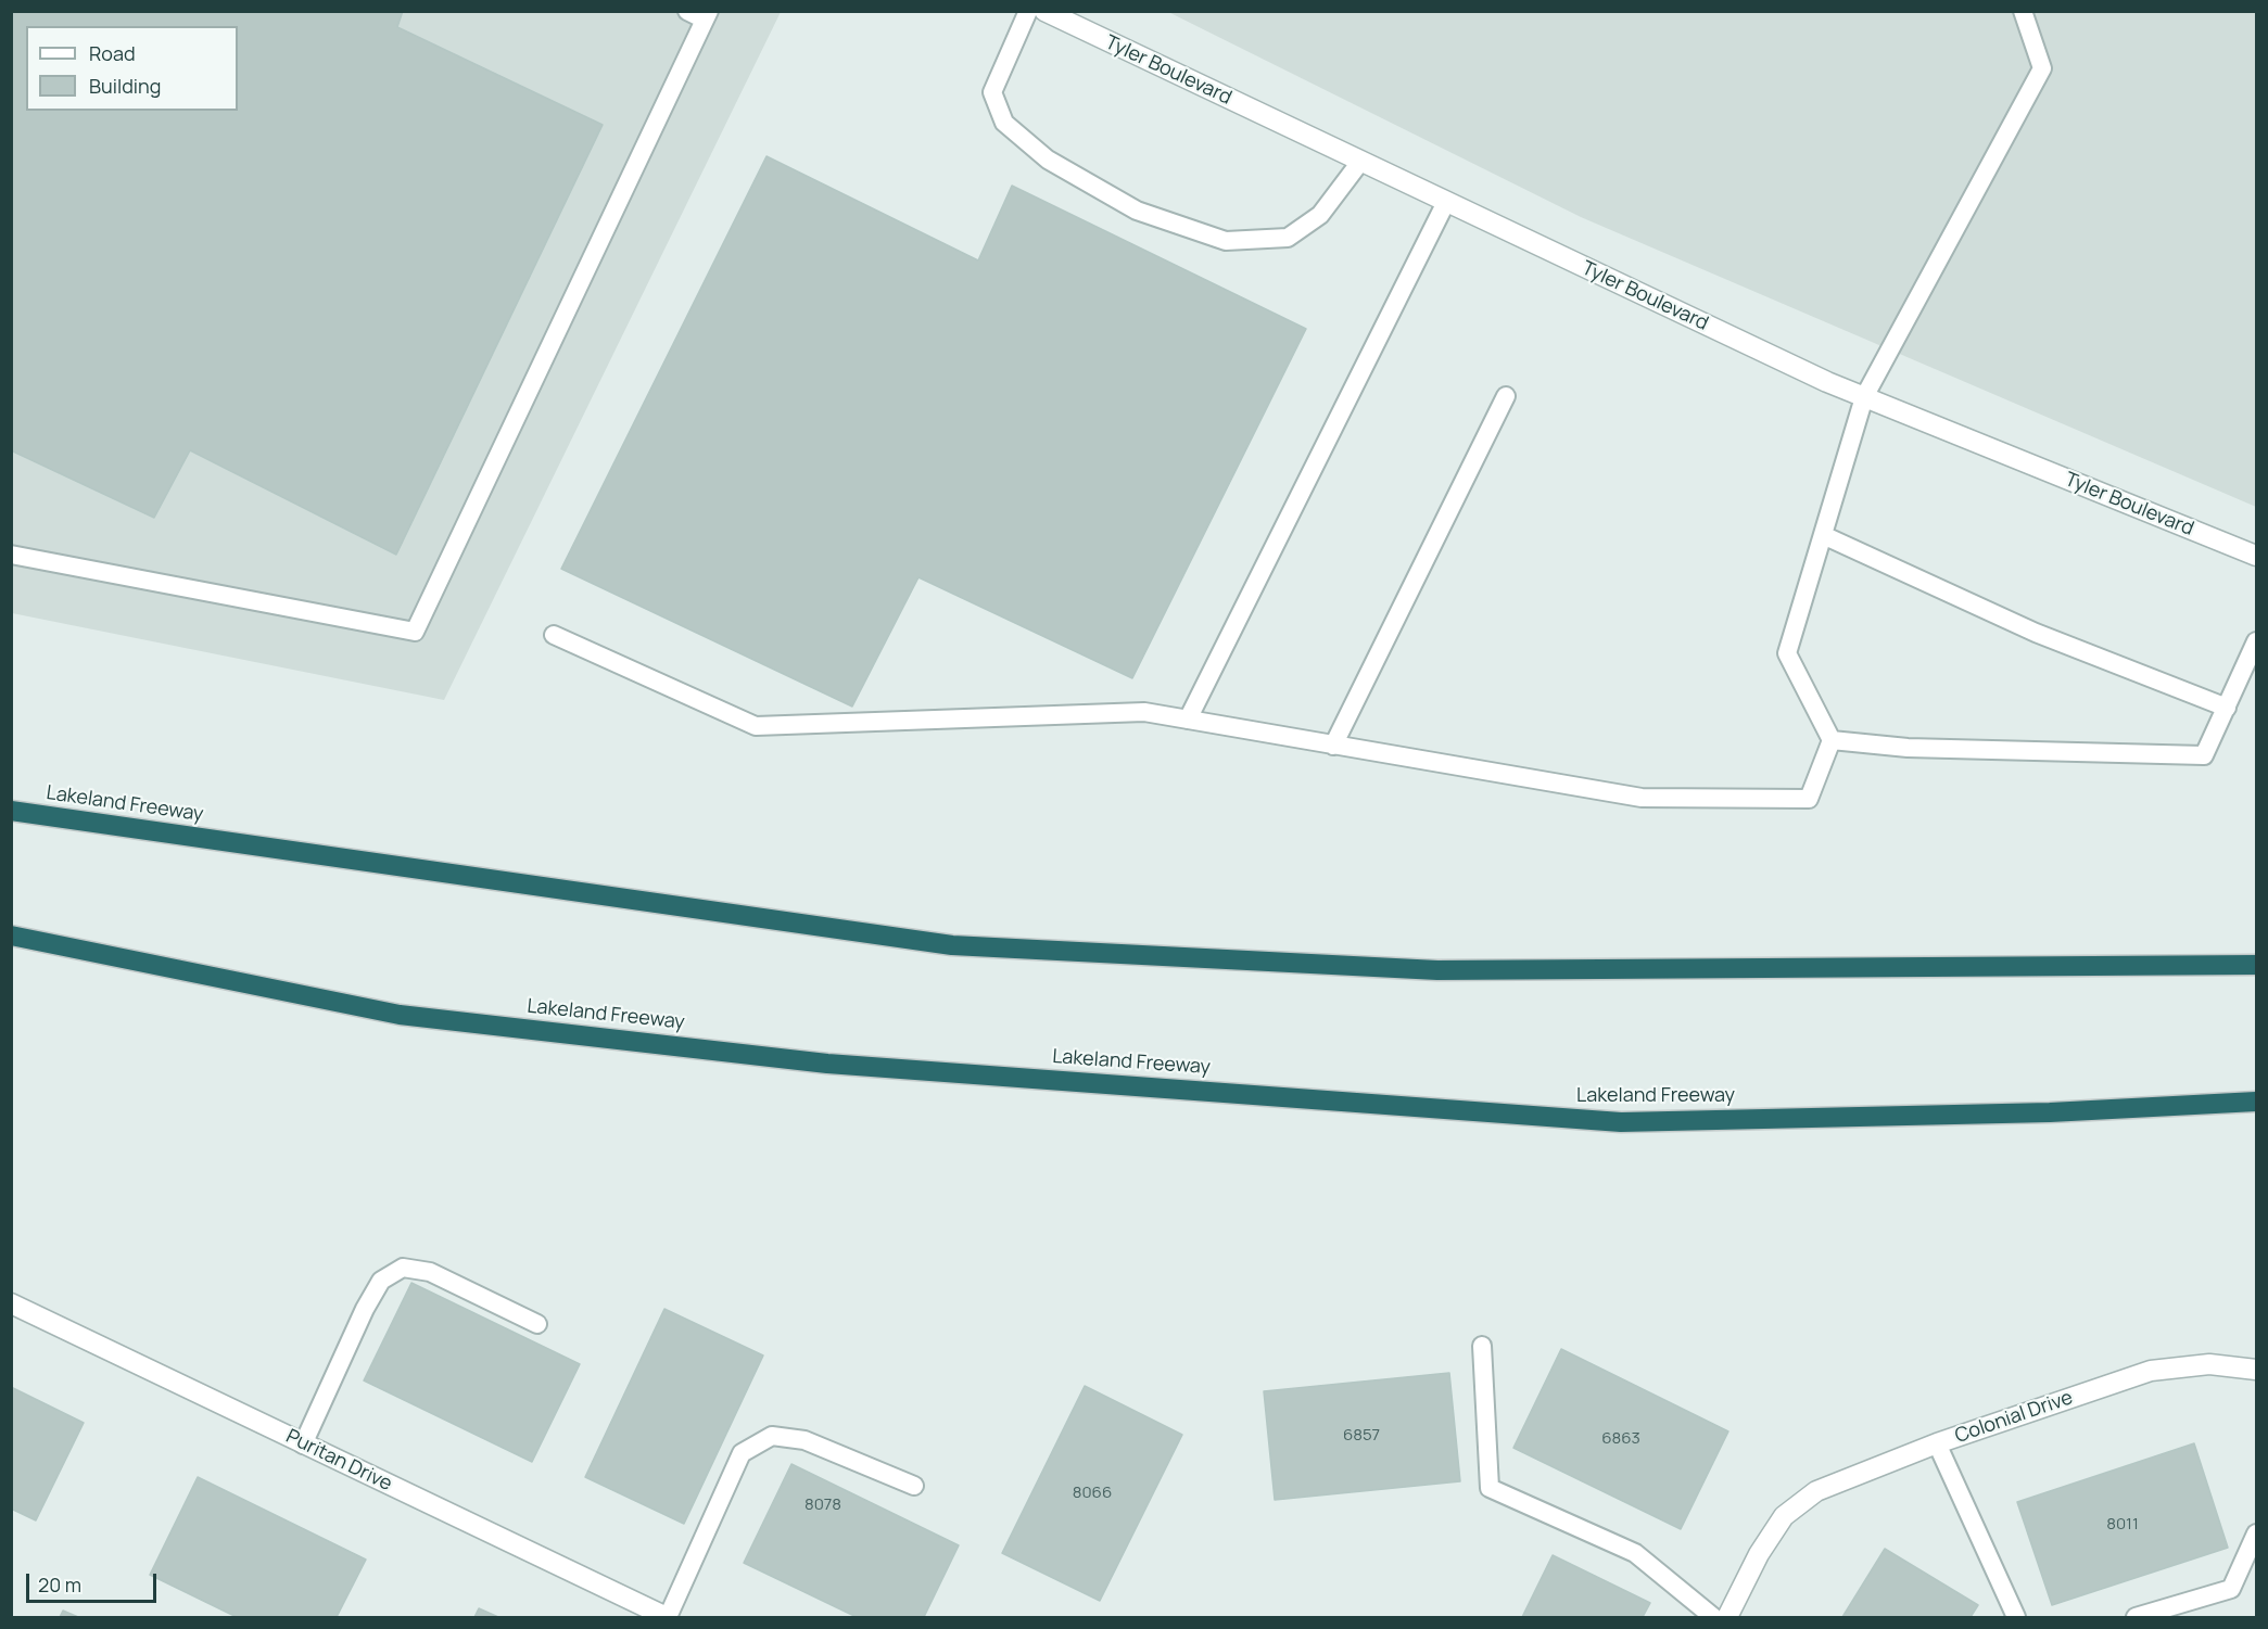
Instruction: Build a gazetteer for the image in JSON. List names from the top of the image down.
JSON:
{
  "streets": {
    "highway": ["Lakeland Freeway"],
    "street": ["Tyler Boulevard", "Colonial Drive", "Puritan Drive"]
  },
  "house_numbers": [
    "6857",
    "6863",
    "8066",
    "8078",
    "8011"
  ],
  "legend": ["Road", "Building"],
  "scale_bar": "20 m"
}
